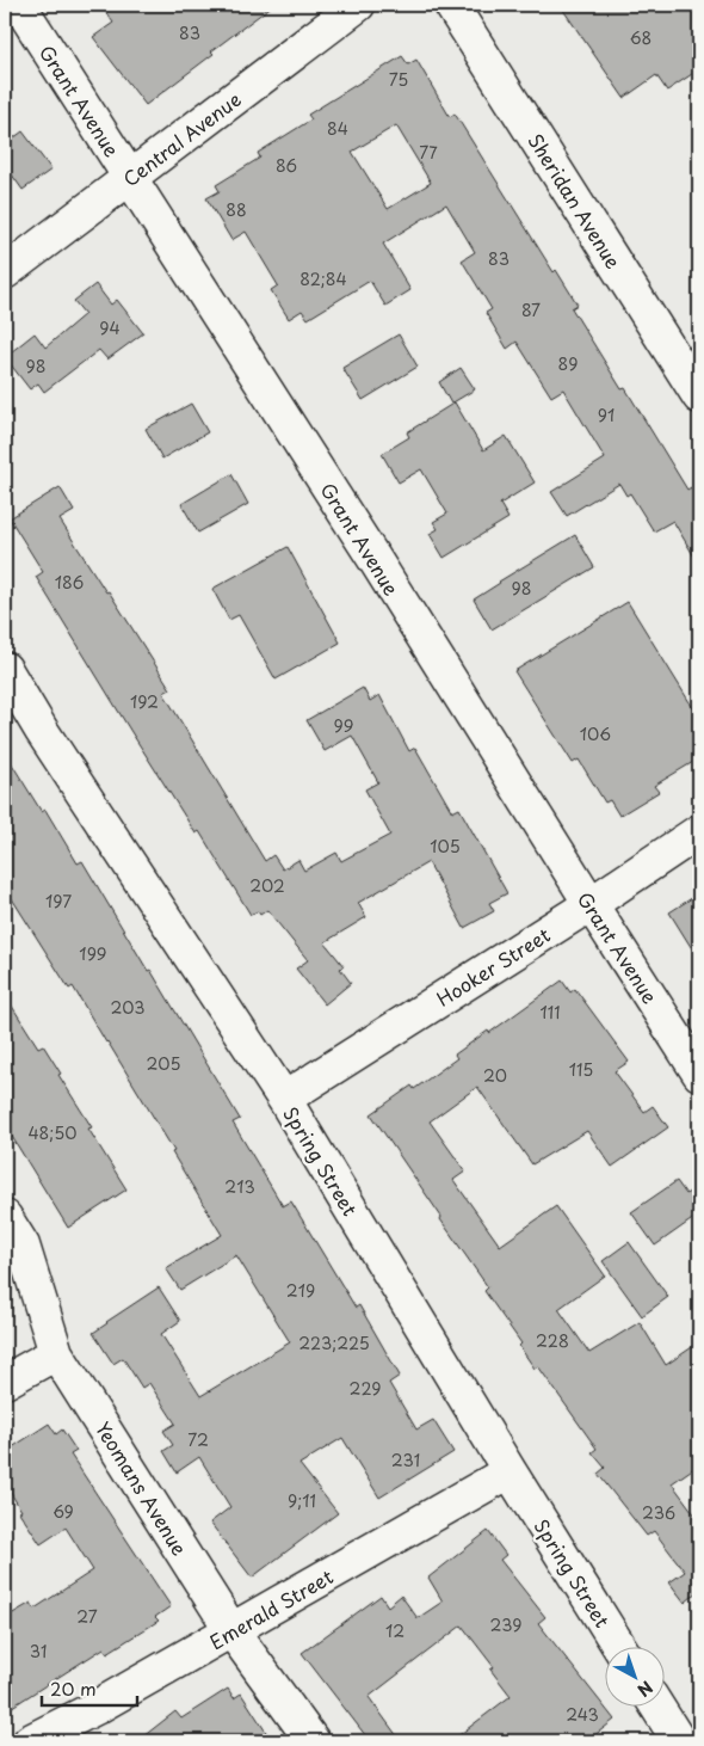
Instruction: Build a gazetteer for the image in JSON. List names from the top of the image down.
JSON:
{
  "streets": {
    "street": [
      "Grant Avenue",
      "Central Avenue",
      "Sheridan Avenue",
      "Hooker Street",
      "Spring Street",
      "Yeomans Avenue",
      "Emerald Street"
    ]
  },
  "crossings": [
    ["Grant Avenue", "Central Avenue"],
    ["Grant Avenue", "Hooker Street"],
    ["Hooker Street", "Spring Street"],
    ["Spring Street", "Emerald Street"],
    ["Yeomans Avenue", "Emerald Street"]
  ],
  "house_numbers": [
    "83",
    "68",
    "75",
    "84",
    "77",
    "86",
    "88",
    "83",
    "82;84",
    "87",
    "94",
    "89",
    "98",
    "91",
    "186",
    "98",
    "192",
    "99",
    "106",
    "105",
    "202",
    "197",
    "199",
    "203",
    "111",
    "205",
    "115",
    "20",
    "48;50",
    "213",
    "219",
    "228",
    "223;225",
    "229",
    "72",
    "231",
    "9;11",
    "69",
    "236",
    "27",
    "239",
    "12",
    "31",
    "243"
  ],
  "scale_bar": "20 m",
  "north": "bottom right"
}
